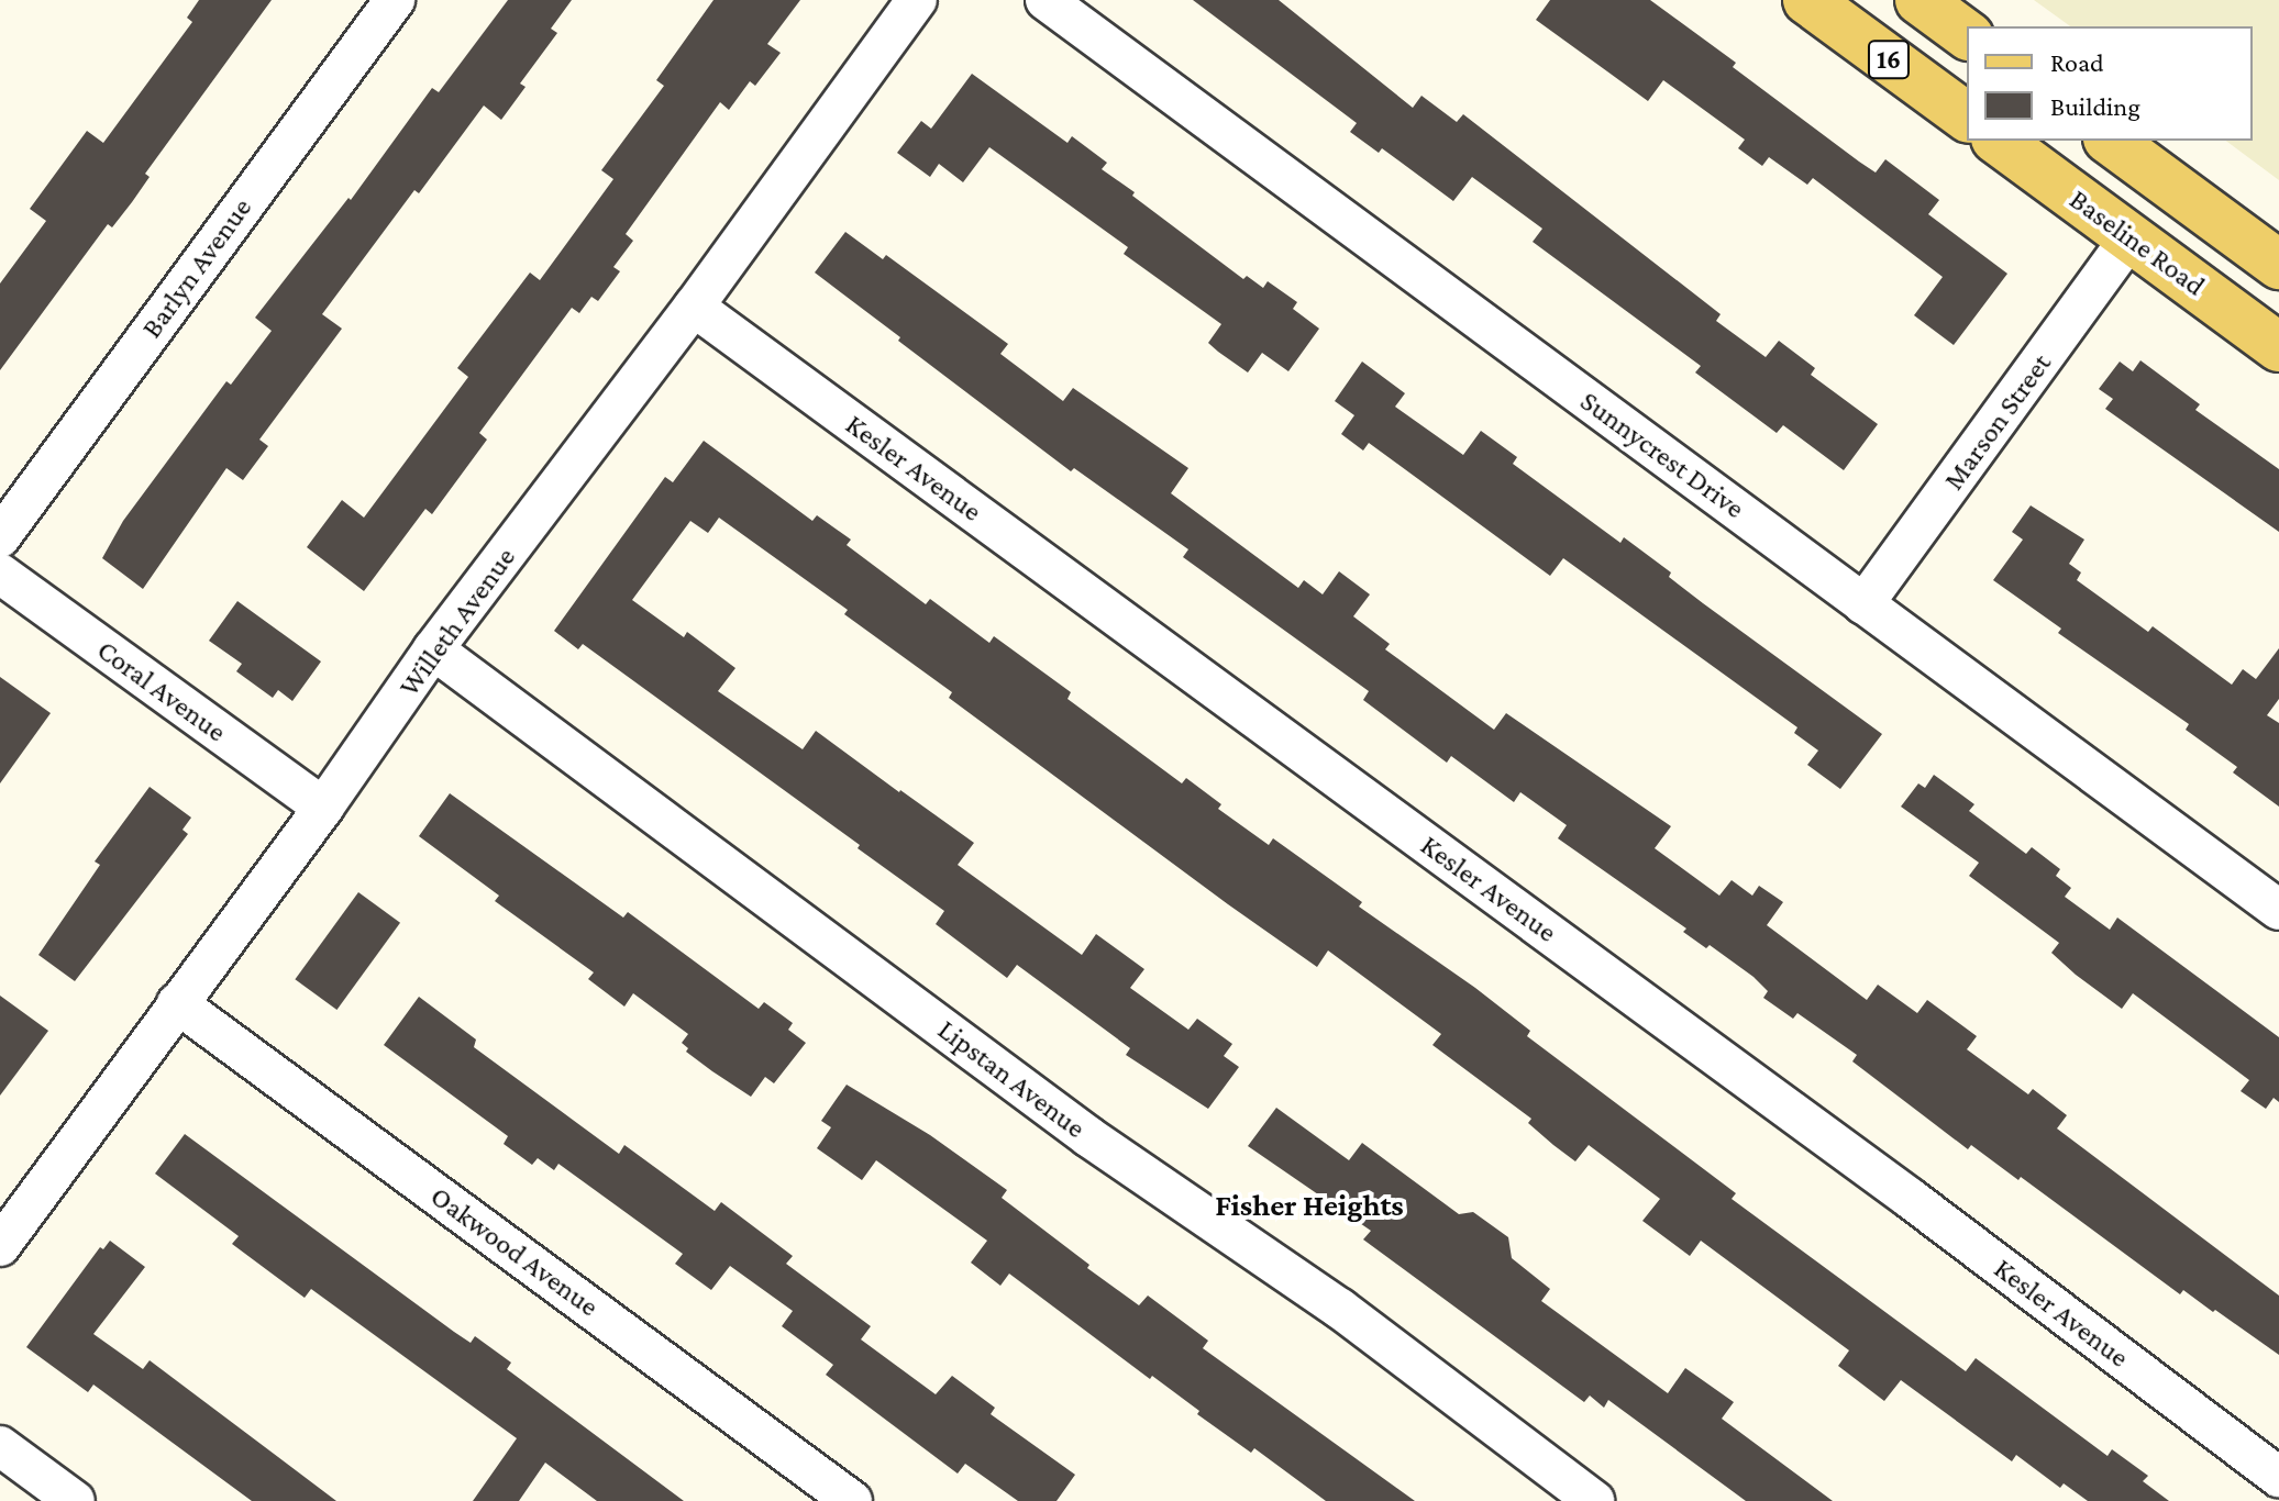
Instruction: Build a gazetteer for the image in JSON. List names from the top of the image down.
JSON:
{
  "streets": {
    "main road": ["16", "Baseline Road"],
    "street": [
      "Barlyn Avenue",
      "Marson Street",
      "Sunnycrest Drive",
      "Kesler Avenue",
      "Willeth Avenue",
      "Coral Avenue",
      "Lipstan Avenue",
      "Oakwood Avenue"
    ]
  },
  "crossings": [
    ["Baseline Road", "Marson Street"],
    ["Marson Street", "Sunnycrest Drive"],
    ["Kesler Avenue", "Willeth Avenue"],
    ["Willeth Avenue", "Coral Avenue"],
    ["Willeth Avenue", "Lipstan Avenue"],
    ["Willeth Avenue", "Oakwood Avenue"]
  ],
  "districts": ["Fisher Heights"],
  "legend": ["Road", "Building"]
}
